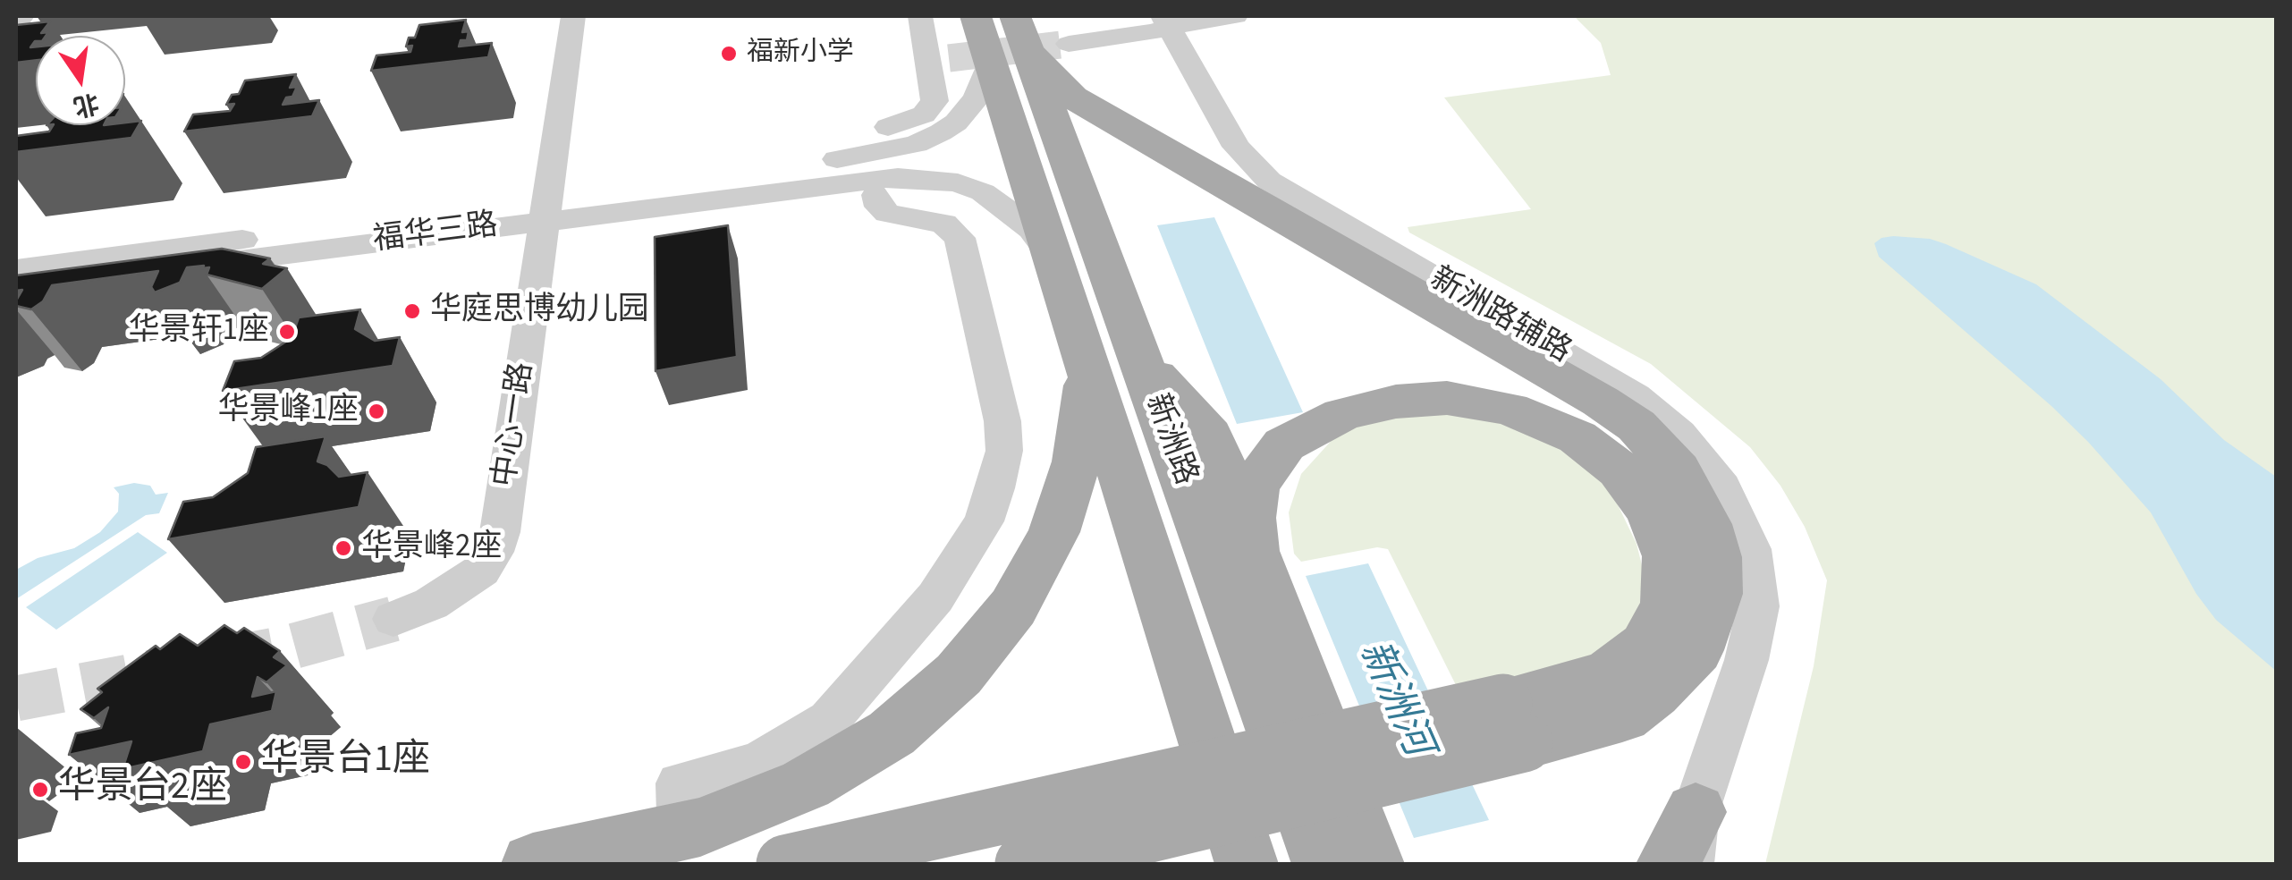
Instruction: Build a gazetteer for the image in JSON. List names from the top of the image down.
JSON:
{
  "streets": {
    "main road": ["新洲路"],
    "street": ["福华三路", "新洲路辅路", "中心一路"]
  },
  "crossings": [
    ["福华三路", "中心一路"]
  ],
  "water": ["新洲河"],
  "places": [
    "福新小学",
    "华庭思博幼儿园",
    "华景轩1座",
    "华景峰1座",
    "华景峰2座",
    "华景台1座",
    "华景台2座"
  ],
  "north": "bottom"
}
